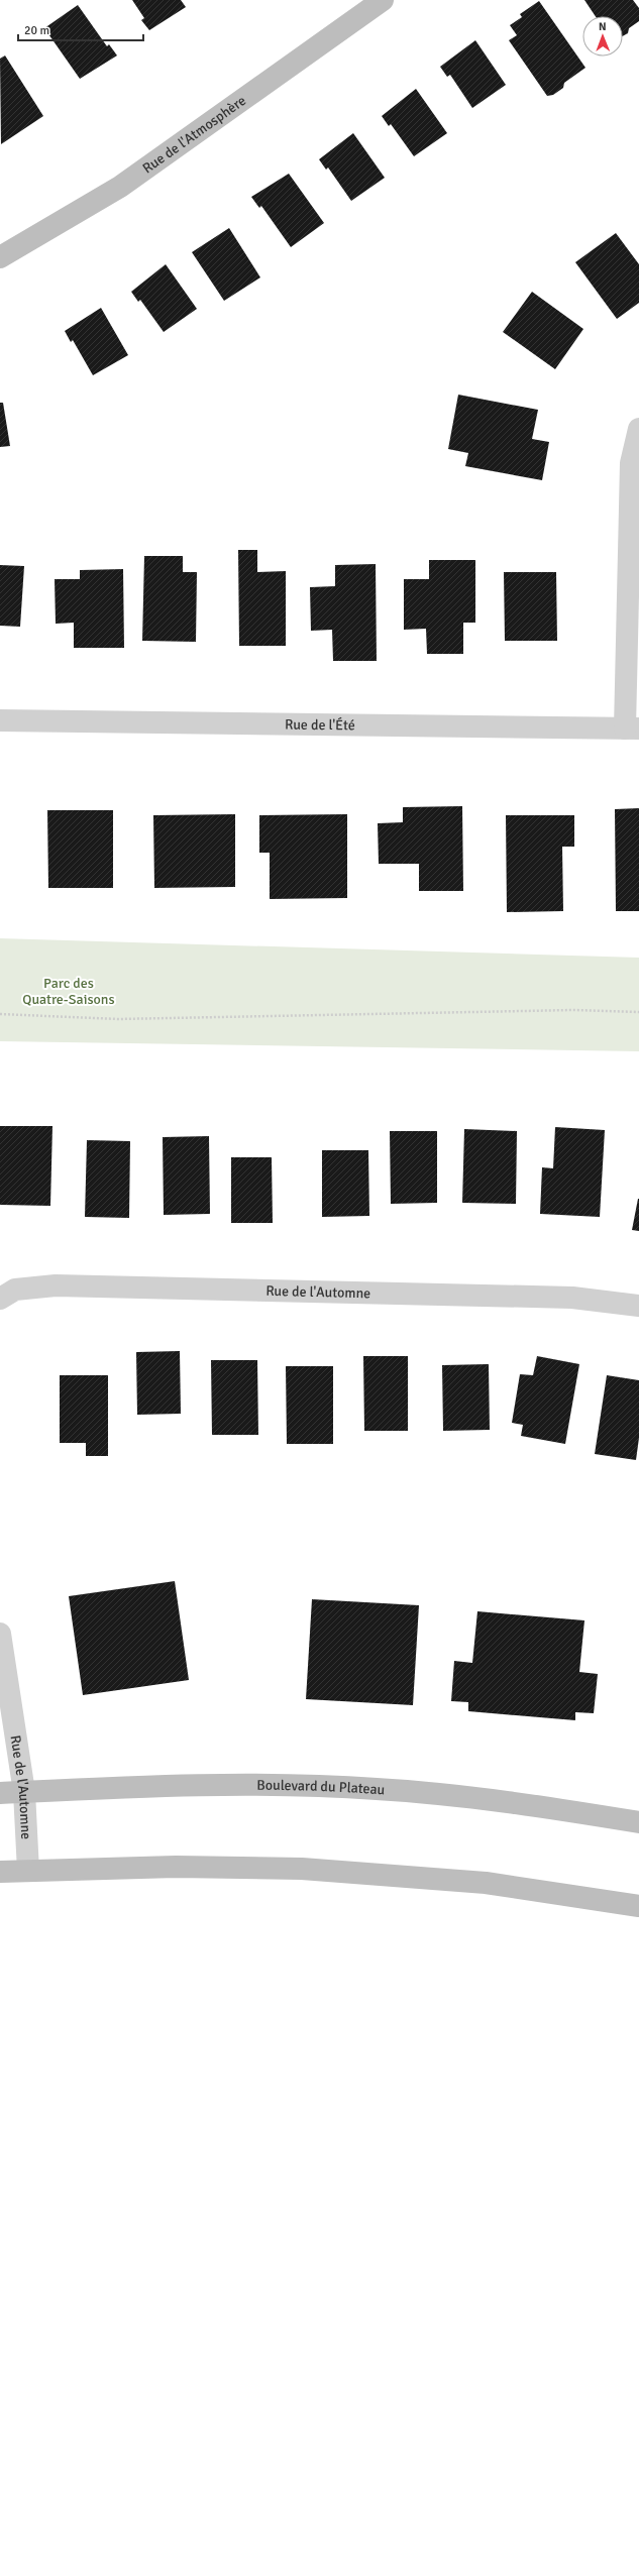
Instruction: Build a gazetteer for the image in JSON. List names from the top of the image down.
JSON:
{
  "streets": {
    "main road": ["Rue de l'Atmosphère", "Boulevard du Plateau"],
    "street": ["Rue de l'Été", "Rue de l'Automne"]
  },
  "crossings": [
    ["Rue de l'Automne", "Boulevard du Plateau"]
  ],
  "parks": ["Parc des Quatre-Saisons"],
  "scale_bar": "20 m",
  "north": "top"
}
